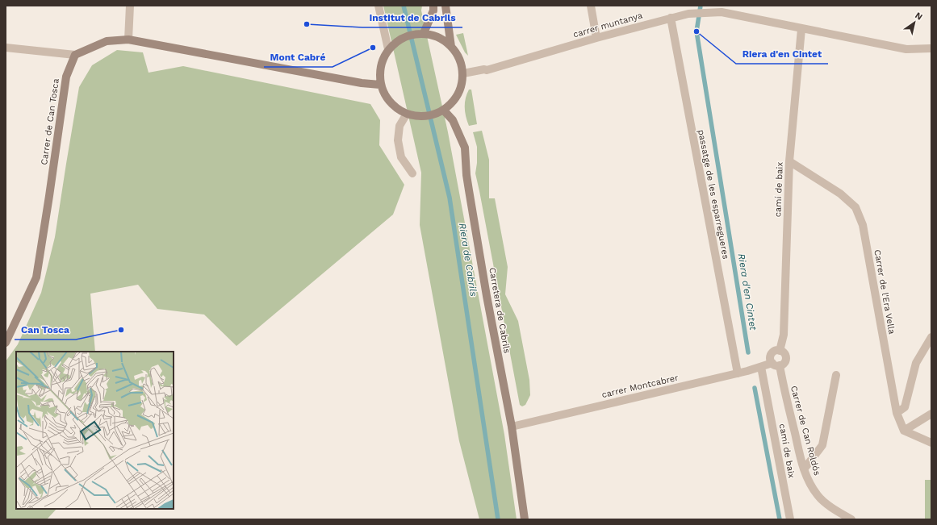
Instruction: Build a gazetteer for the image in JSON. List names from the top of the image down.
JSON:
{
  "streets": {
    "street": [
      "carrer muntanya",
      "Carrer de Can Tosca",
      "camí de baix",
      "passatge de les esparregueres",
      "Carrer de l'Era Vella",
      "Carretera de Cabrils",
      "carrer Montcabrer",
      "Carrer de Can Roldós"
    ]
  },
  "crossings": [
    ["carrer muntanya", "camí de baix"],
    ["carrer muntanya", "passatge de les esparregueres"],
    ["carrer muntanya", "Carretera de Cabrils"],
    ["camí de baix", "Carrer de l'Era Vella"],
    ["camí de baix", "carrer Montcabrer"],
    ["camí de baix", "Carrer de Can Roldós"],
    ["passatge de les esparregueres", "carrer Montcabrer"],
    ["Carretera de Cabrils", "carrer Montcabrer"],
    ["carrer Montcabrer", "Carrer de Can Roldós"]
  ],
  "water": ["Riera de Cabrils", "Riera d'en Cintet"],
  "places": [
    "Institut de Cabrils",
    "Riera d'en Cintet",
    "Mont Cabré",
    "Can Tosca"
  ],
  "north": "top right"
}
